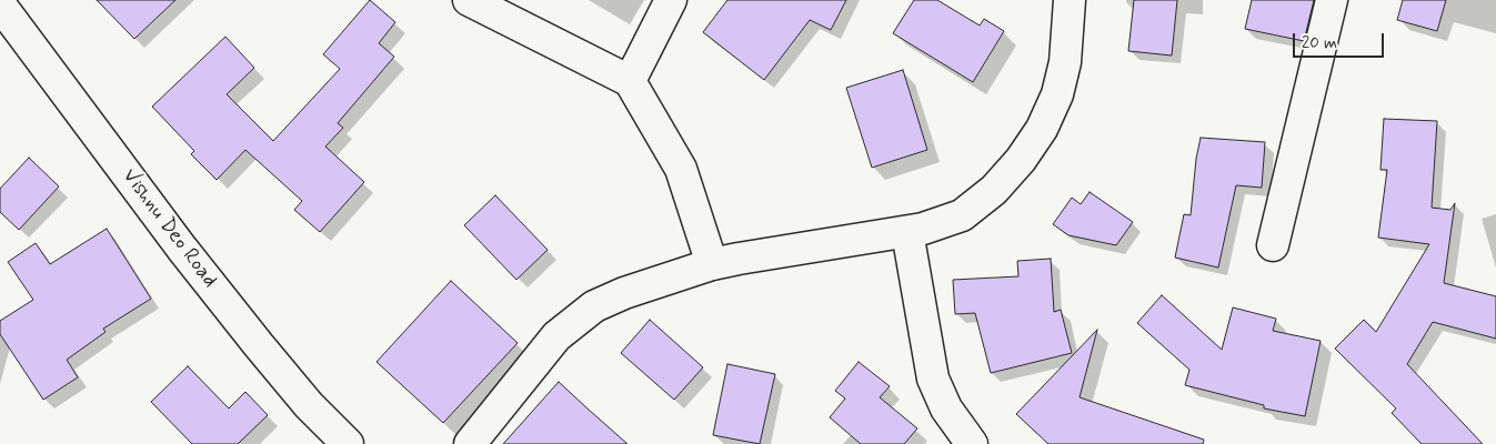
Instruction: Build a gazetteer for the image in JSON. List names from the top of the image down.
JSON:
{
  "streets": {
    "street": ["Vishnu Deo Road"]
  },
  "scale_bar": "20 m"
}
